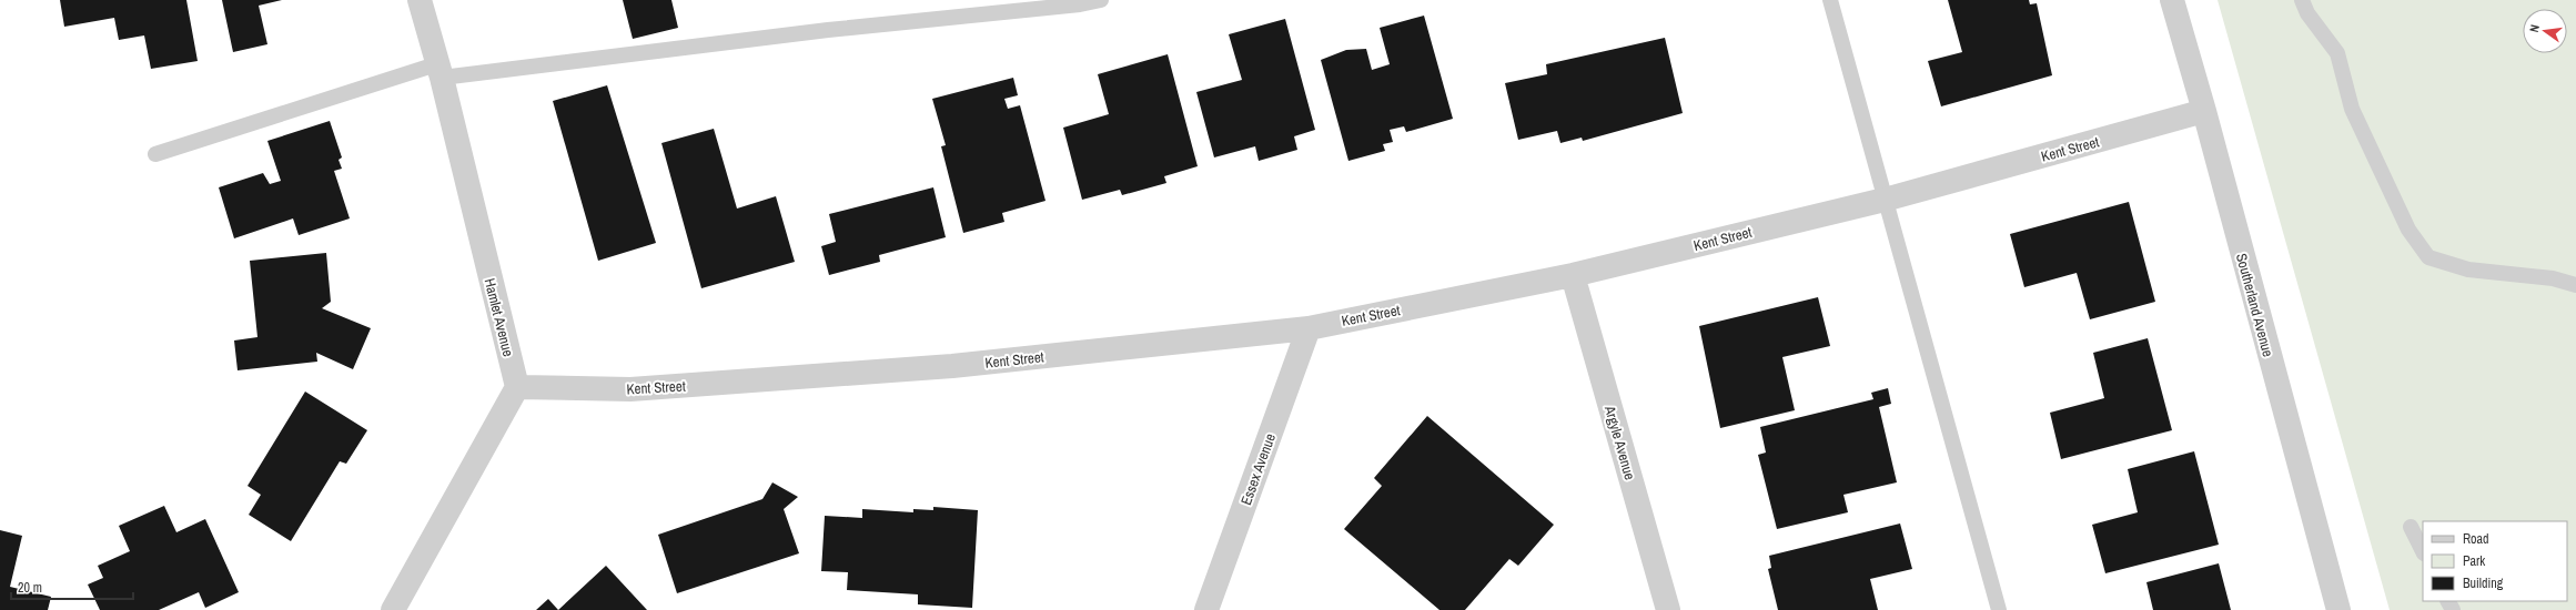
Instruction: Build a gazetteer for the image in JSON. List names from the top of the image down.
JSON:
{
  "streets": {
    "street": [
      "Kent Street",
      "Southerland Avenue",
      "Hamlet Avenue",
      "Argyle Avenue",
      "Essex Avenue"
    ]
  },
  "crossings": [
    ["Kent Street", "Southerland Avenue"],
    ["Kent Street", "Hamlet Avenue"],
    ["Kent Street", "Argyle Avenue"],
    ["Kent Street", "Essex Avenue"]
  ],
  "legend": ["Road", "Park", "Building"],
  "scale_bar": "20 m",
  "north": "left"
}
